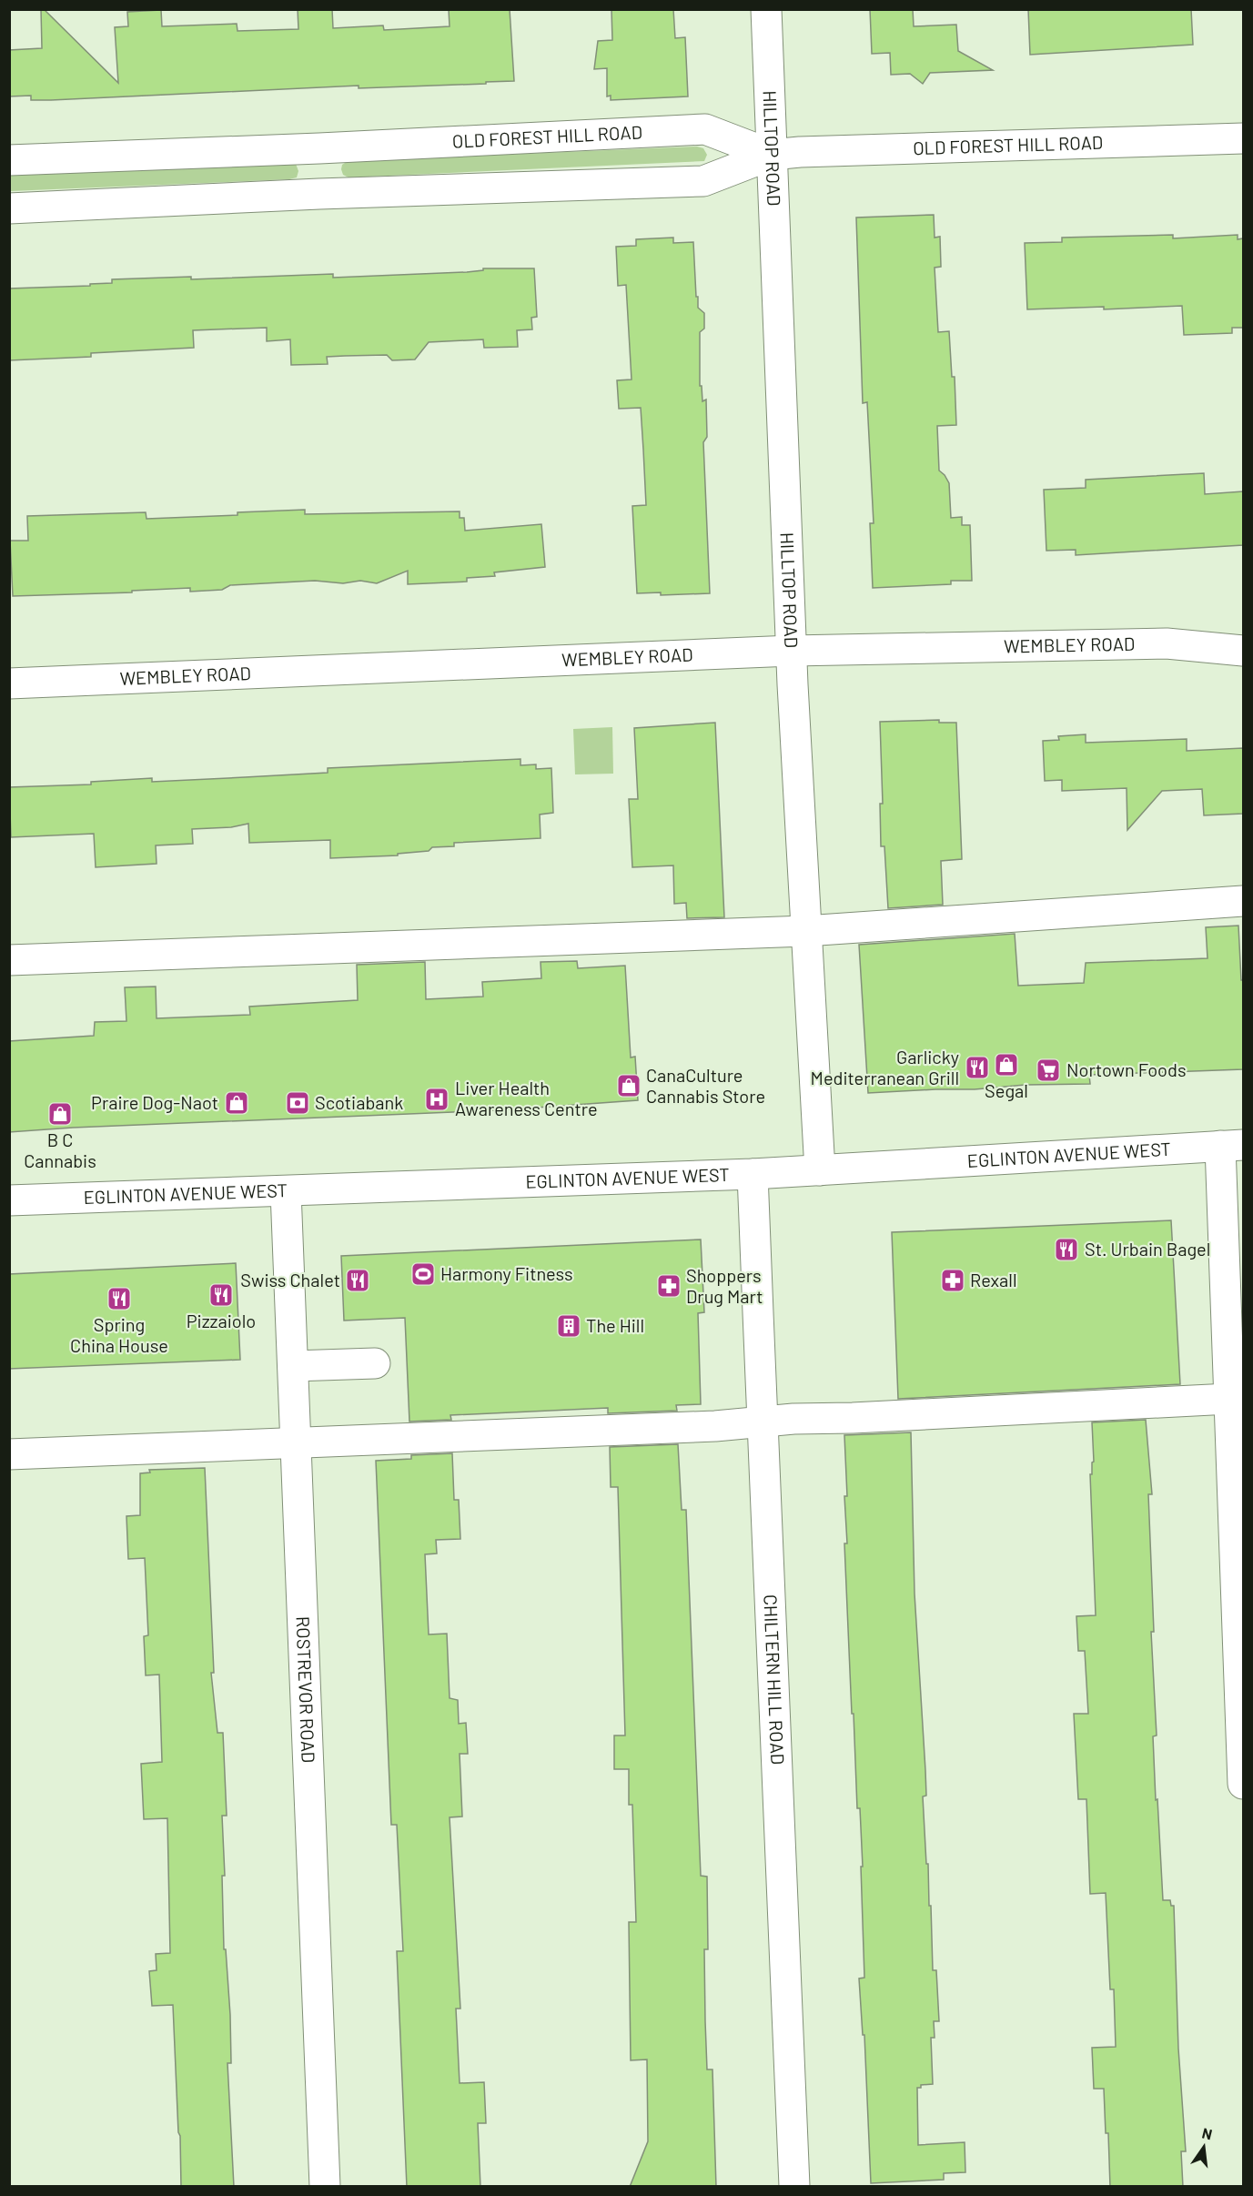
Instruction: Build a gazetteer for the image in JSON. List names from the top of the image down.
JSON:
{
  "streets": {
    "street": [
      "OLD FOREST HILL ROAD",
      "HILLTOP ROAD",
      "WEMBLEY ROAD",
      "EGLINTON AVENUE WEST",
      "CHILTERN HILL ROAD",
      "ROSTREVOR ROAD"
    ]
  },
  "crossings": [
    ["OLD FOREST HILL ROAD", "HILLTOP ROAD"],
    ["HILLTOP ROAD", "WEMBLEY ROAD"],
    ["HILLTOP ROAD", "EGLINTON AVENUE WEST"],
    ["EGLINTON AVENUE WEST", "CHILTERN HILL ROAD"],
    ["EGLINTON AVENUE WEST", "ROSTREVOR ROAD"]
  ],
  "places": {
    "shop": [
      "Segal",
      "CanaCulture Cannabis Store",
      "Praire Dog-Naot",
      "B C Cannabis"
    ],
    "restaurant": [
      "Garlicky Mediterranean Grill",
      "St. Urbain Bagel",
      "Swiss Chalet",
      "Pizzaiolo",
      "Spring China House"
    ],
    "supermarket": ["Nortown Foods"],
    "hospital": ["Liver Health Awareness Centre"],
    "bank": ["Scotiabank"],
    "sports": ["Harmony Fitness"],
    "pharmacy": ["Rexall", "Shoppers Drug Mart"],
    "building": ["The Hill"]
  },
  "north": "top"
}
